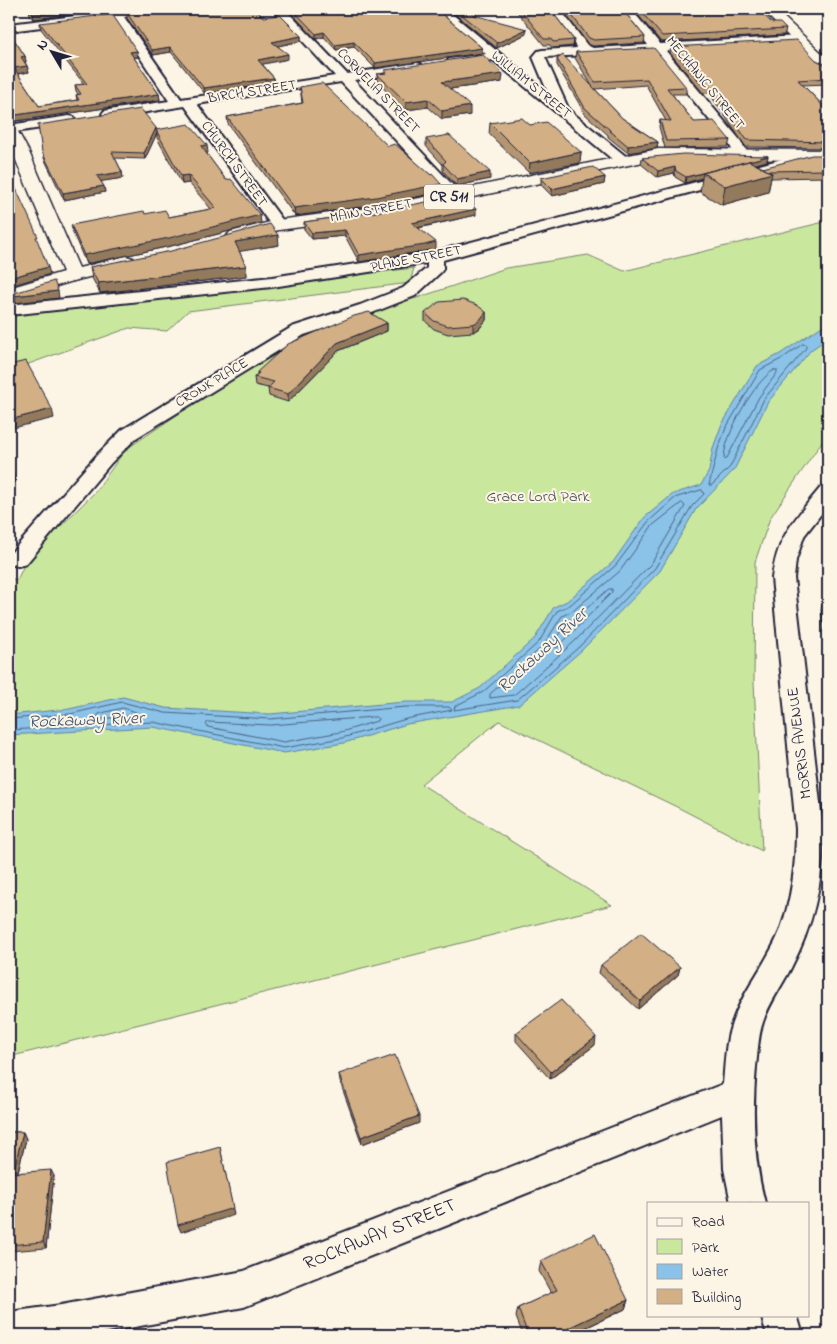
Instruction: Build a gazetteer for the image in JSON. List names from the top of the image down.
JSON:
{
  "streets": {
    "main road": ["CR 511", "MAIN STREET"],
    "street": [
      "MECHANIC STREET",
      "WILLIAM STREET",
      "CORNELIA STREET",
      "BIRCH STREET",
      "CHURCH STREET",
      "PLANE STREET",
      "CRONK PLACE",
      "MORRIS AVENUE",
      "ROCKAWAY STREET"
    ]
  },
  "crossings": [
    ["MECHANIC STREET", "MAIN STREET"],
    ["WILLIAM STREET", "BIRCH STREET"],
    ["WILLIAM STREET", "MAIN STREET"],
    ["CORNELIA STREET", "BIRCH STREET"],
    ["CORNELIA STREET", "MAIN STREET"],
    ["BIRCH STREET", "CHURCH STREET"],
    ["CHURCH STREET", "MAIN STREET"],
    ["MAIN STREET", "PLANE STREET"],
    ["PLANE STREET", "CRONK PLACE"],
    ["MORRIS AVENUE", "ROCKAWAY STREET"]
  ],
  "water": ["Rockaway River"],
  "parks": ["Grace Lord Park"],
  "legend": [
    "Road",
    "Park",
    "Water",
    "Building"
  ],
  "north": "top left"
}
